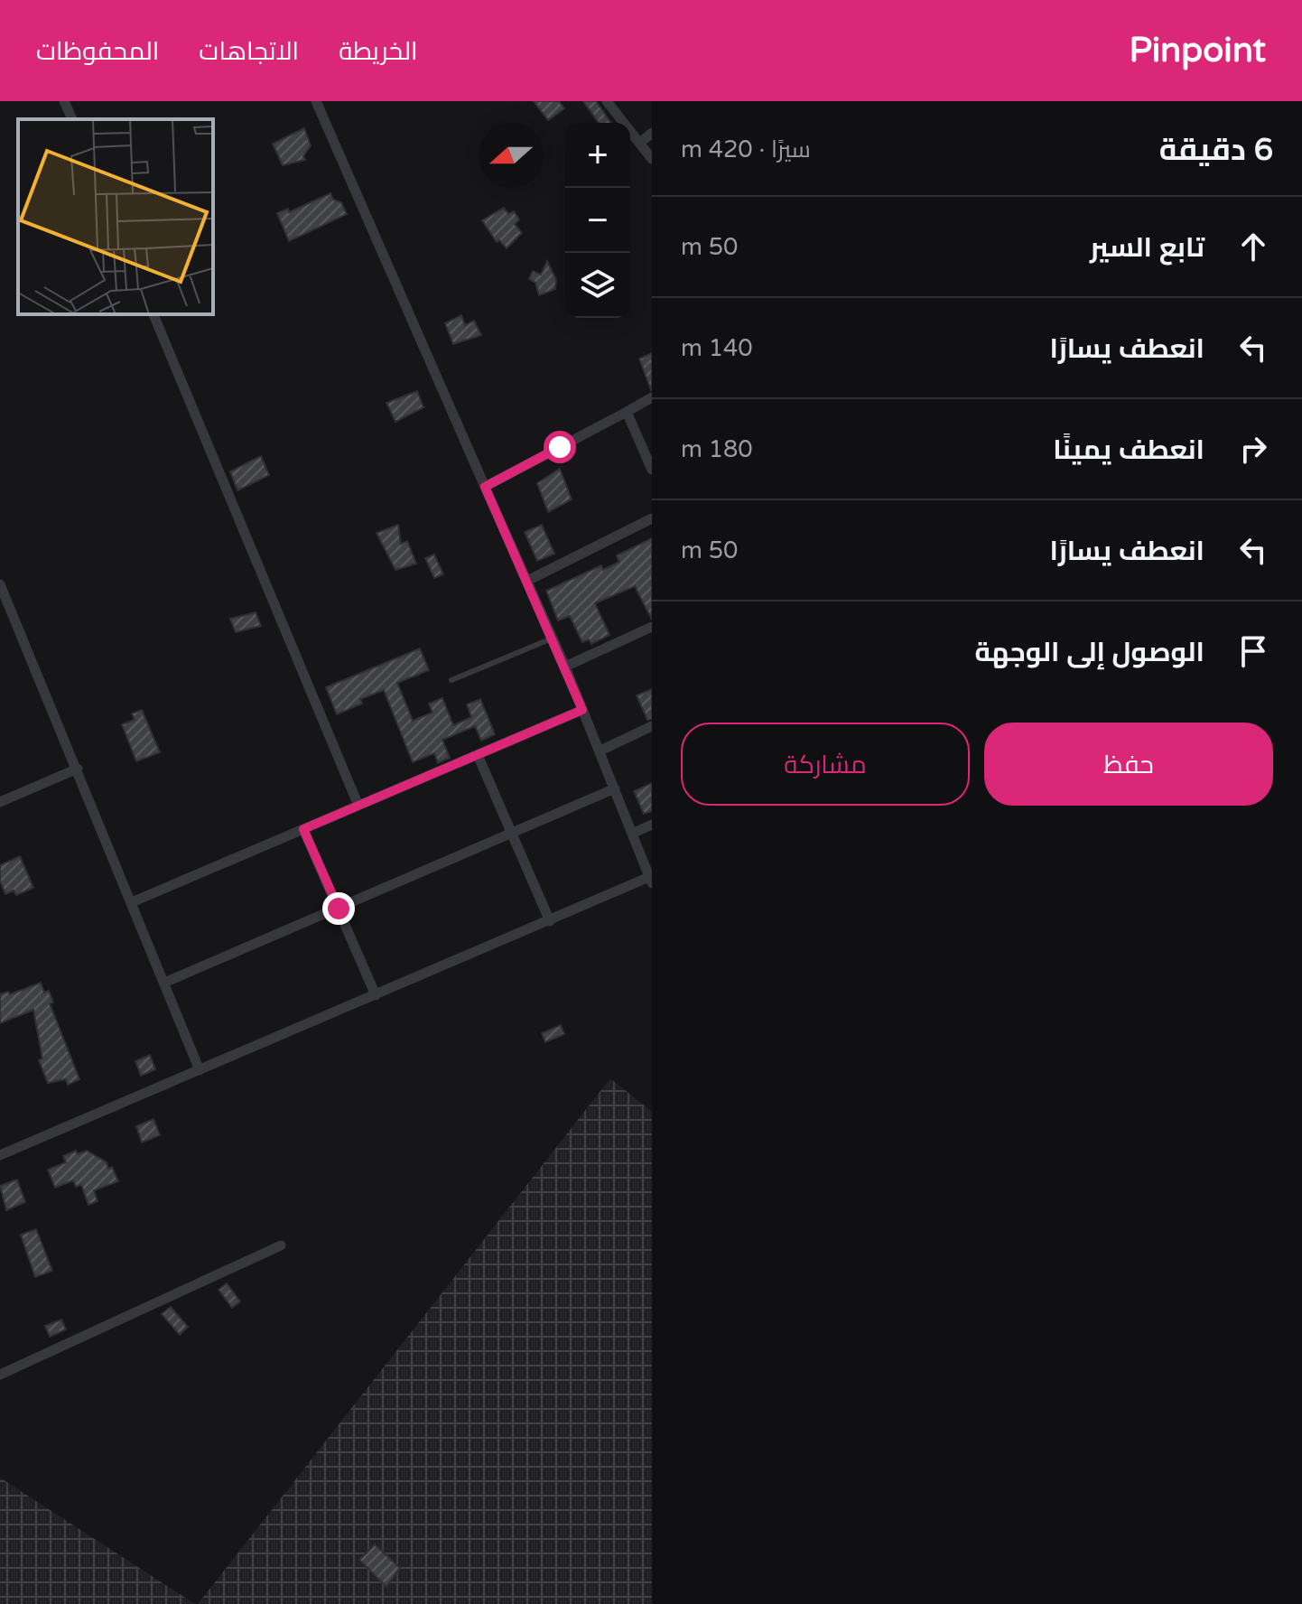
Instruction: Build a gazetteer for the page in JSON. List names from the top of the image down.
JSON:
{
  "north": "left",
  "page": {
    "header": "Pinpoint",
    "nav": ["الخريطة", "الاتجاهات", "المحفوظات"],
    "heading": ["6 دقيقة", "سيرًا · 420 m"],
    "map_buttons": ["+", "−"],
    "list": [
      ["تابع السير", "50 m"],
      ["انعطف يسارًا", "140 m"],
      ["انعطف يمينًا", "180 m"],
      ["انعطف يسارًا", "50 m"],
      "الوصول إلى الوجهة"
    ],
    "buttons": ["حفظ", "مشاركة"]
  }
}
